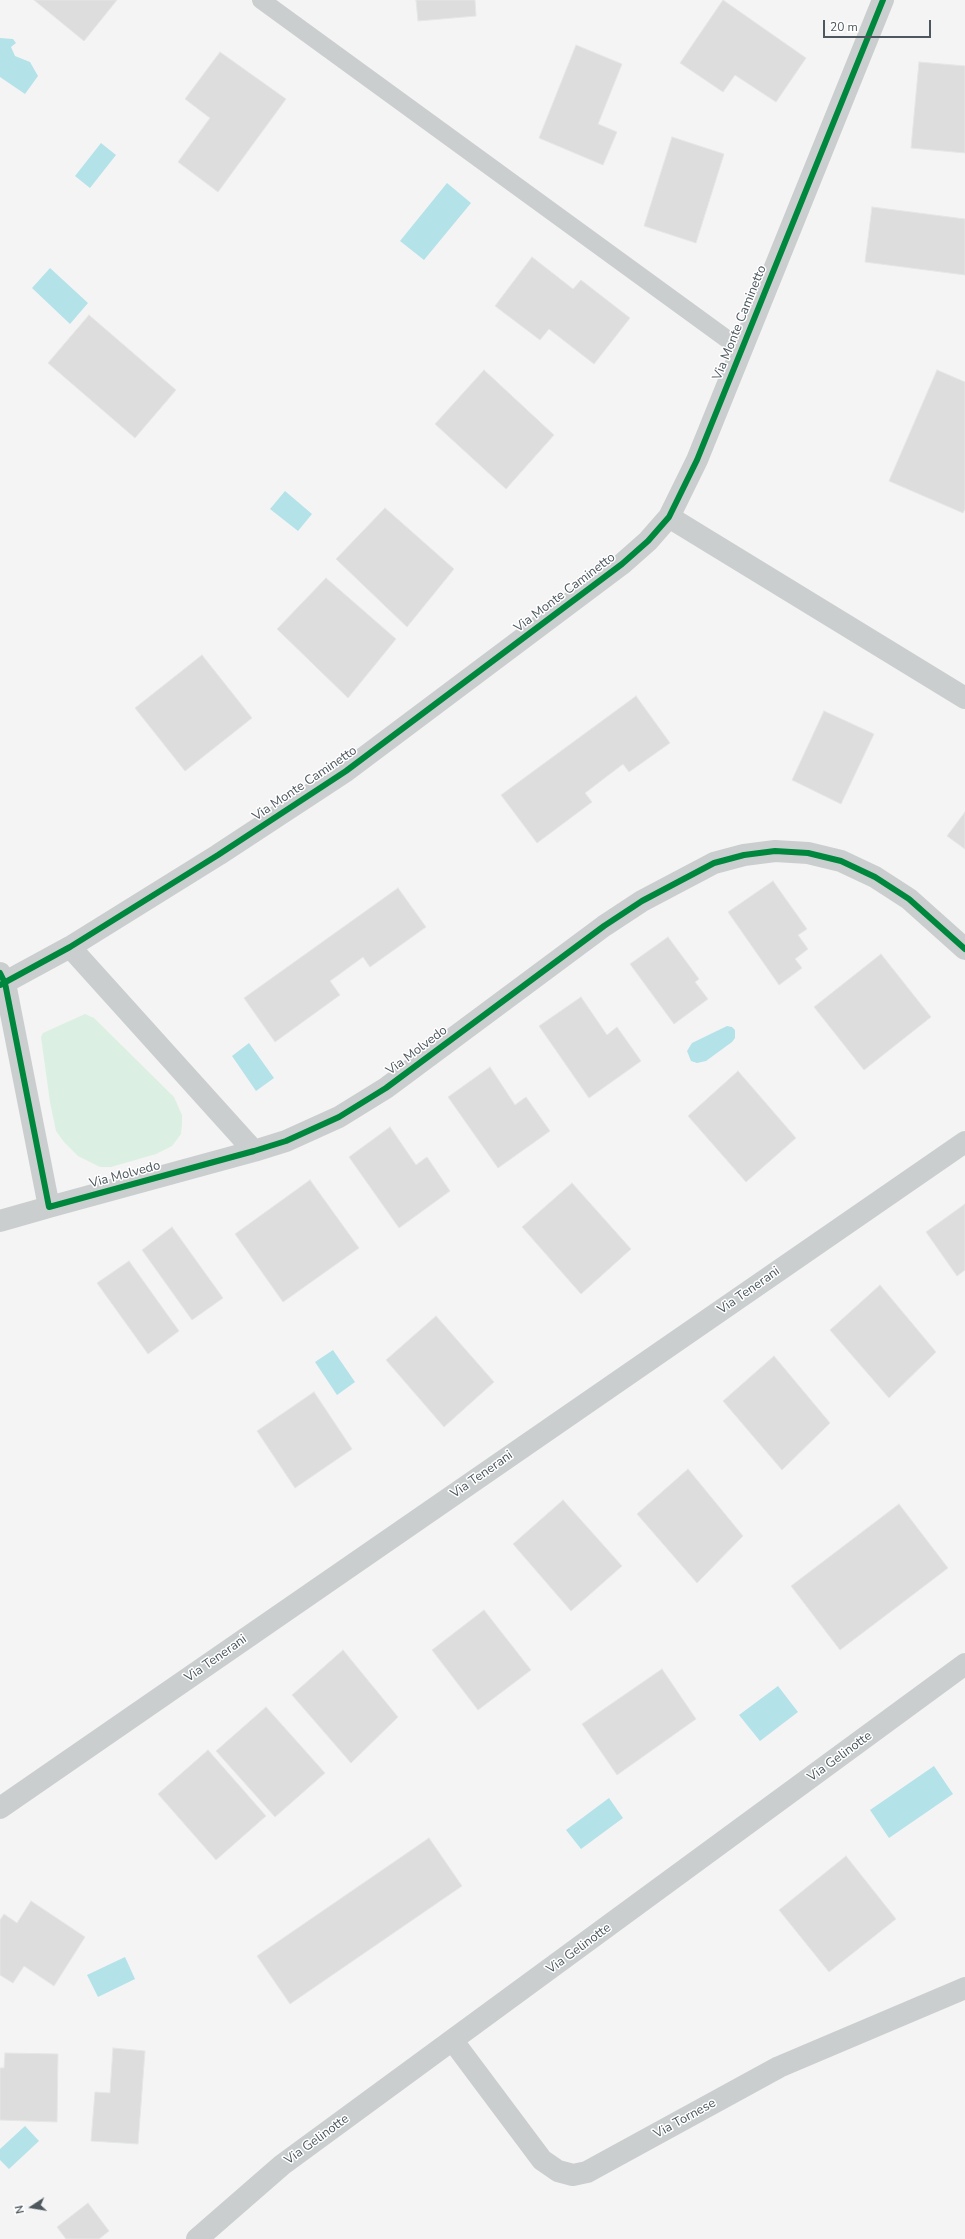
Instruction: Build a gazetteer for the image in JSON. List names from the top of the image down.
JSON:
{
  "streets": {
    "street": [
      "Via Monte Caminetto",
      "Via Molvedo",
      "Via Tenerani",
      "Via Gelinotte",
      "Via Tornese"
    ]
  },
  "crossings": [
    ["Via Gelinotte", "Via Tornese"]
  ],
  "scale_bar": "20 m",
  "north": "left"
}
